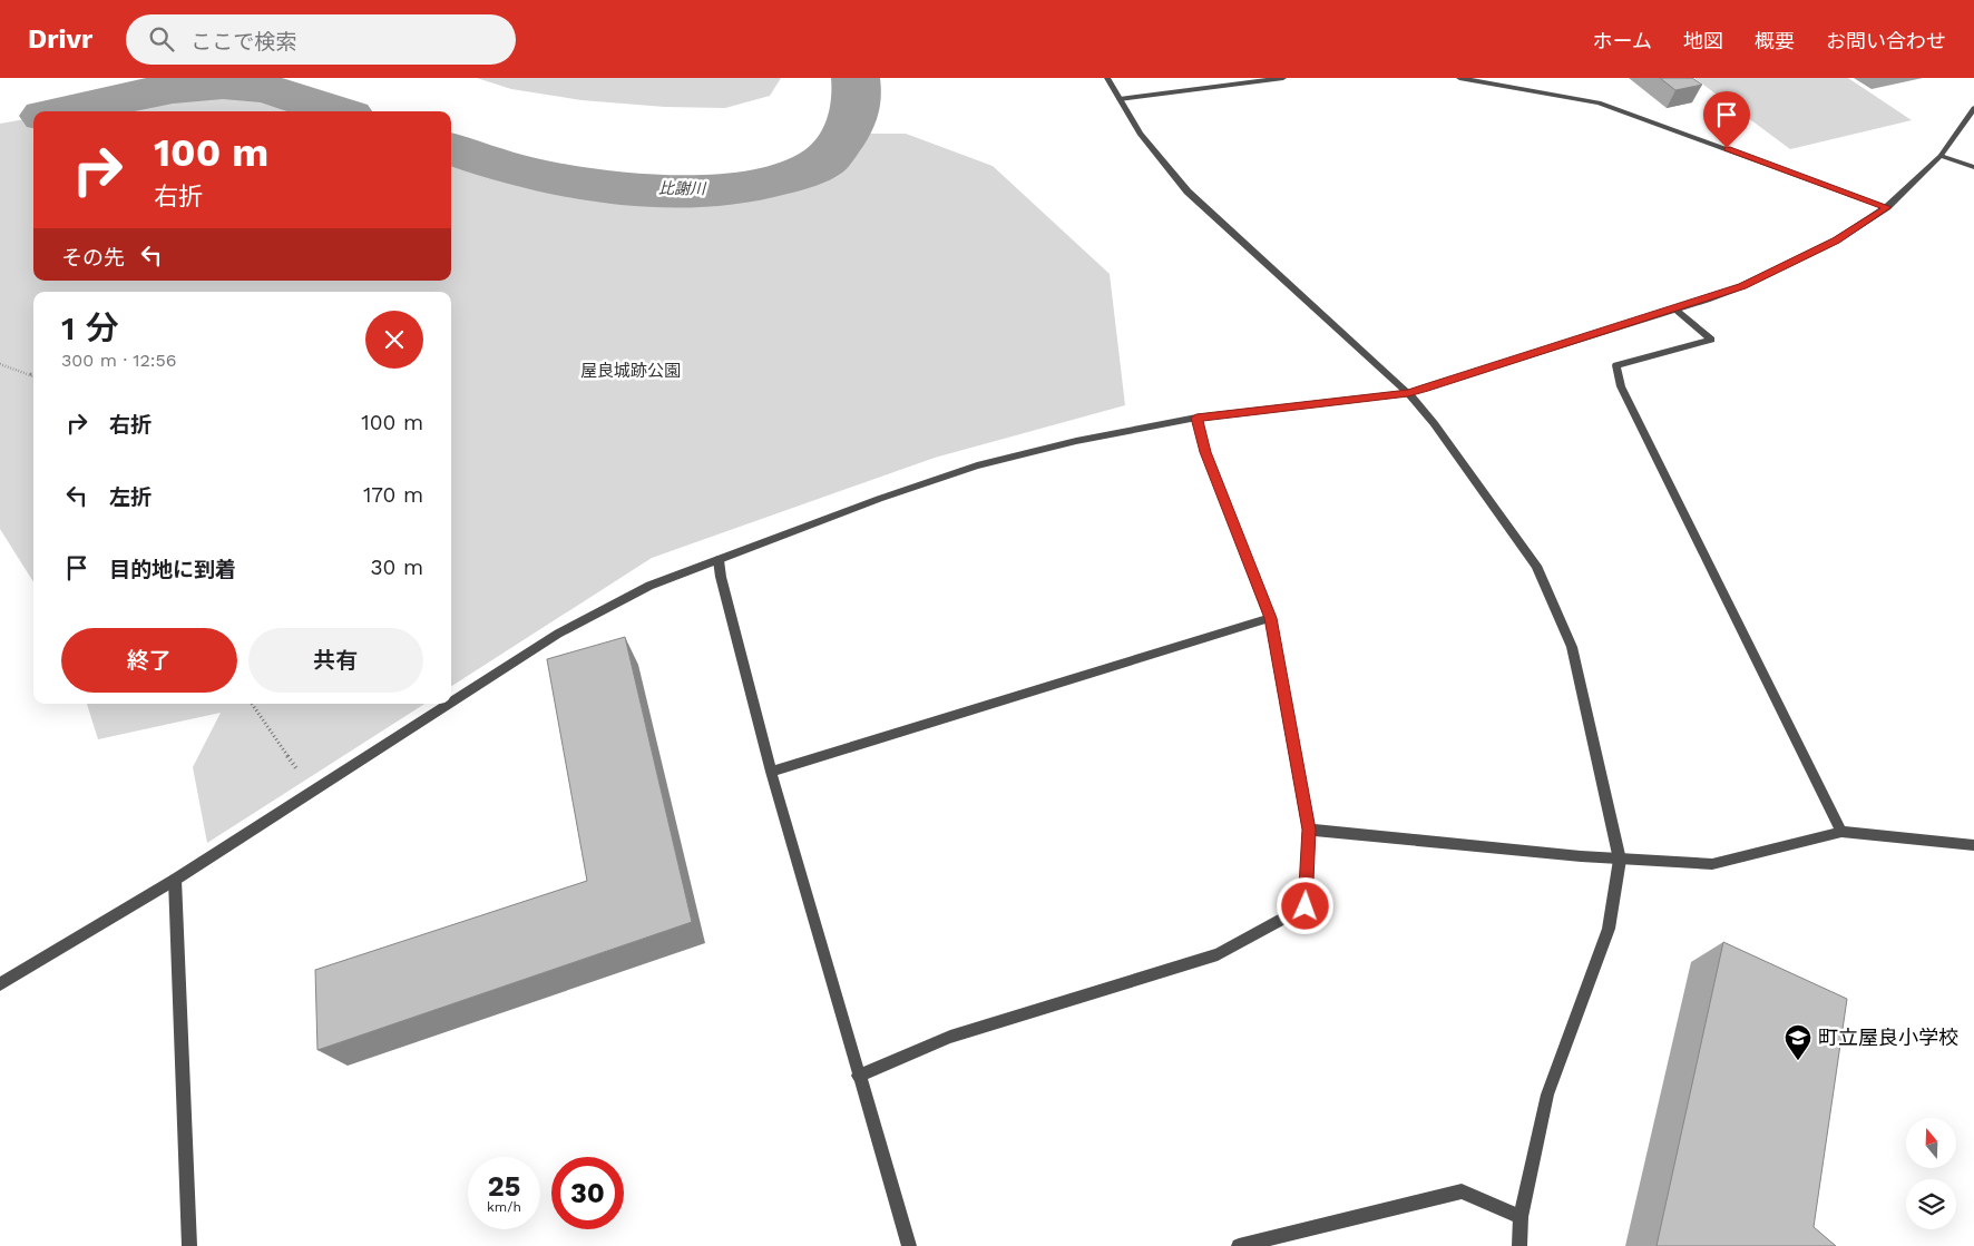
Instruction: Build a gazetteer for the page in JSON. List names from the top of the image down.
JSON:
{
  "water": ["比謝川"],
  "parks": ["屋良城跡公園"],
  "places": {
    "school or university": ["町立屋良小学校"]
  },
  "north": "top",
  "page": {
    "header": "Drivr",
    "search": "ここで検索",
    "nav": [
      "ホーム",
      "地図",
      "概要",
      "お問い合わせ"
    ],
    "turn": ["100 m", "右折"],
    "then": "その先",
    "heading": ["1 分", "300 m · 12:56"],
    "list": [
      {
        "name": "右折",
        "value": "100 m"
      },
      {
        "name": "左折",
        "value": "170 m"
      },
      {
        "name": "目的地に到着",
        "value": "30 m"
      }
    ],
    "buttons": ["終了", "共有"],
    "speed": "25 km/h",
    "limit": "30"
  }
}
